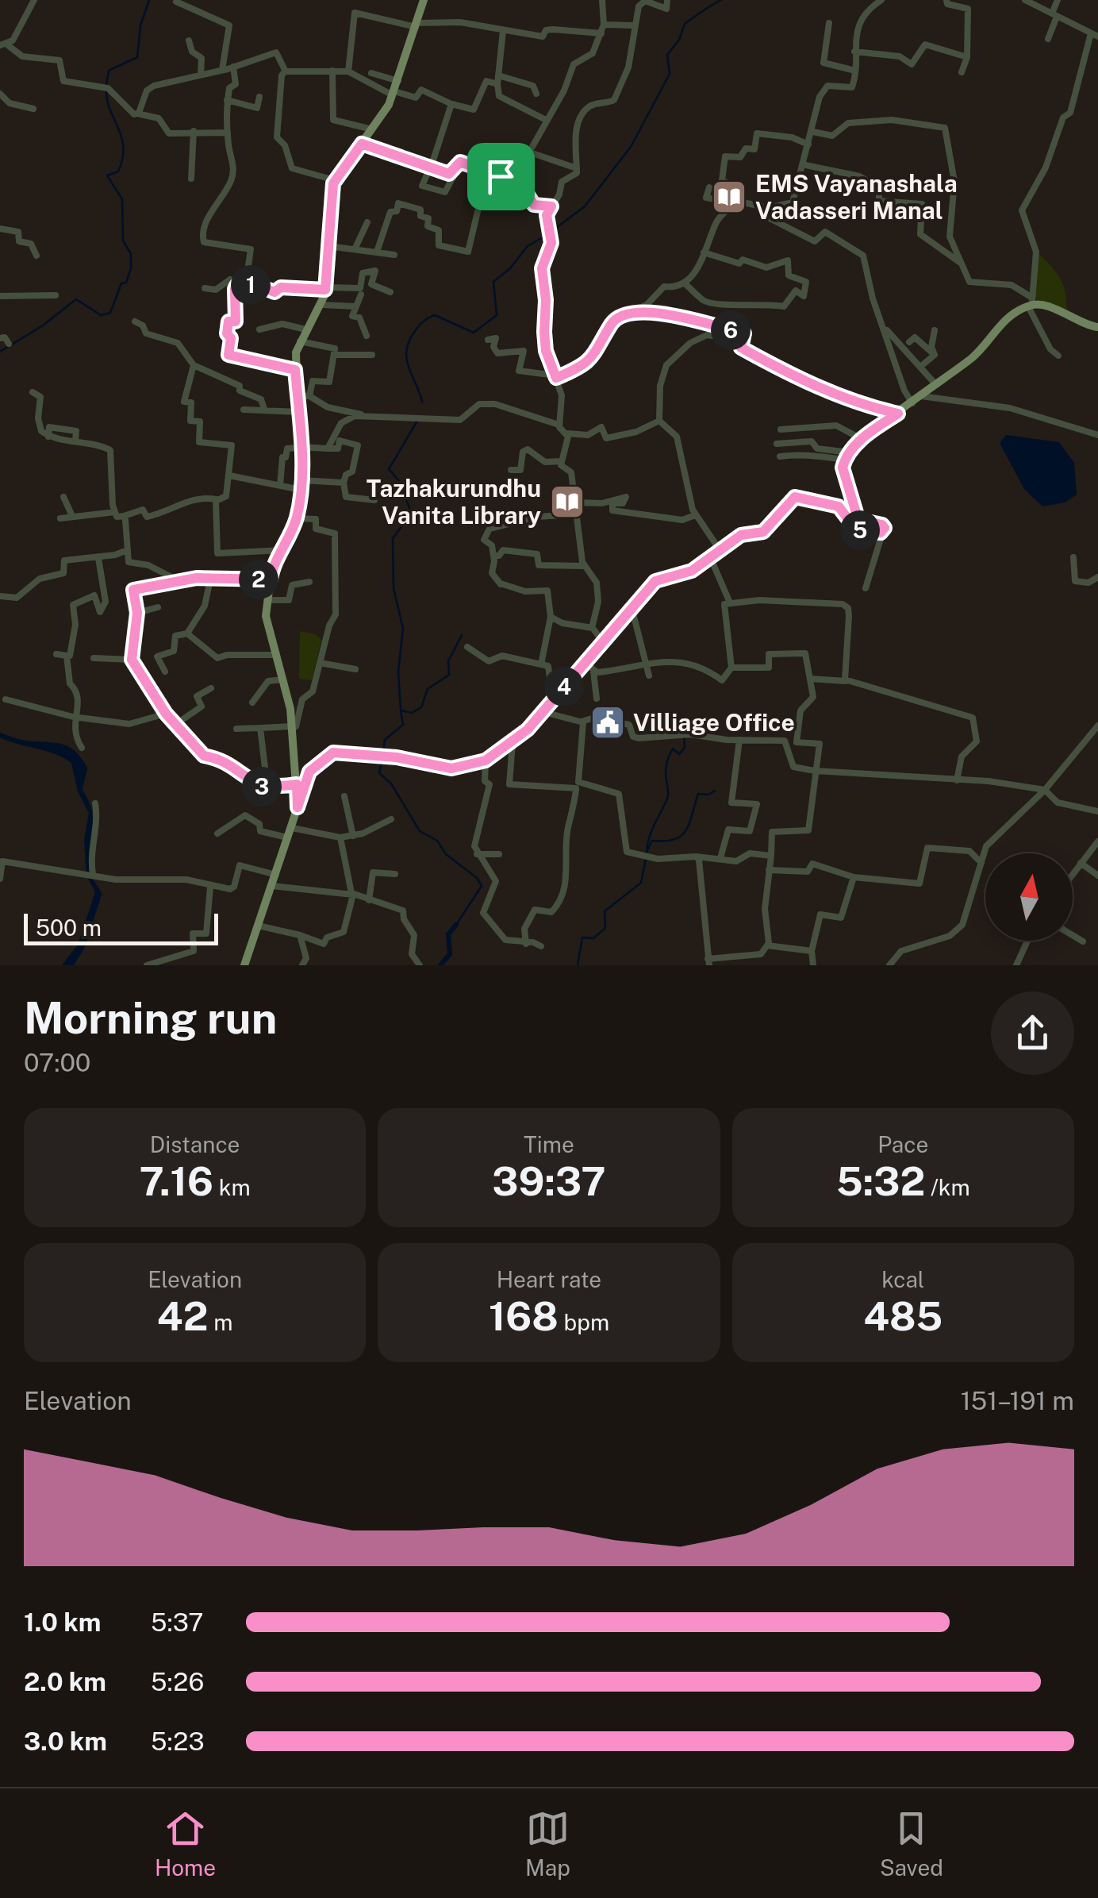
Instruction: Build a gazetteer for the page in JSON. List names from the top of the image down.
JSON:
{
  "places": {
    "library": ["EMS Vayanashala Vadasseri Manal", "Tazhakurundhu Vanita Library"],
    "public building": ["Villiage Office"]
  },
  "scale_bar": "500 m",
  "north": "top",
  "page": {
    "pins": [
      "1",
      "6",
      "5",
      "2",
      "4",
      "3"
    ],
    "scale": "500 m",
    "heading": ["Morning run", "07:00"],
    "stats": [
      ["Distance", "7.16 km"],
      ["Time", "39:37"],
      ["Pace", "5:32 /km"],
      ["Elevation", "42 m"],
      ["Heart rate", "168 bpm"],
      ["kcal", "485"]
    ],
    "chart": ["Elevation", "151–191 m"],
    "list": [
      {
        "name": "1.0 km",
        "note": "5:37"
      },
      {
        "name": "2.0 km",
        "note": "5:26"
      },
      {
        "name": "3.0 km",
        "note": "5:23"
      }
    ],
    "tabs": ["Home", "Map", "Saved"]
  }
}
